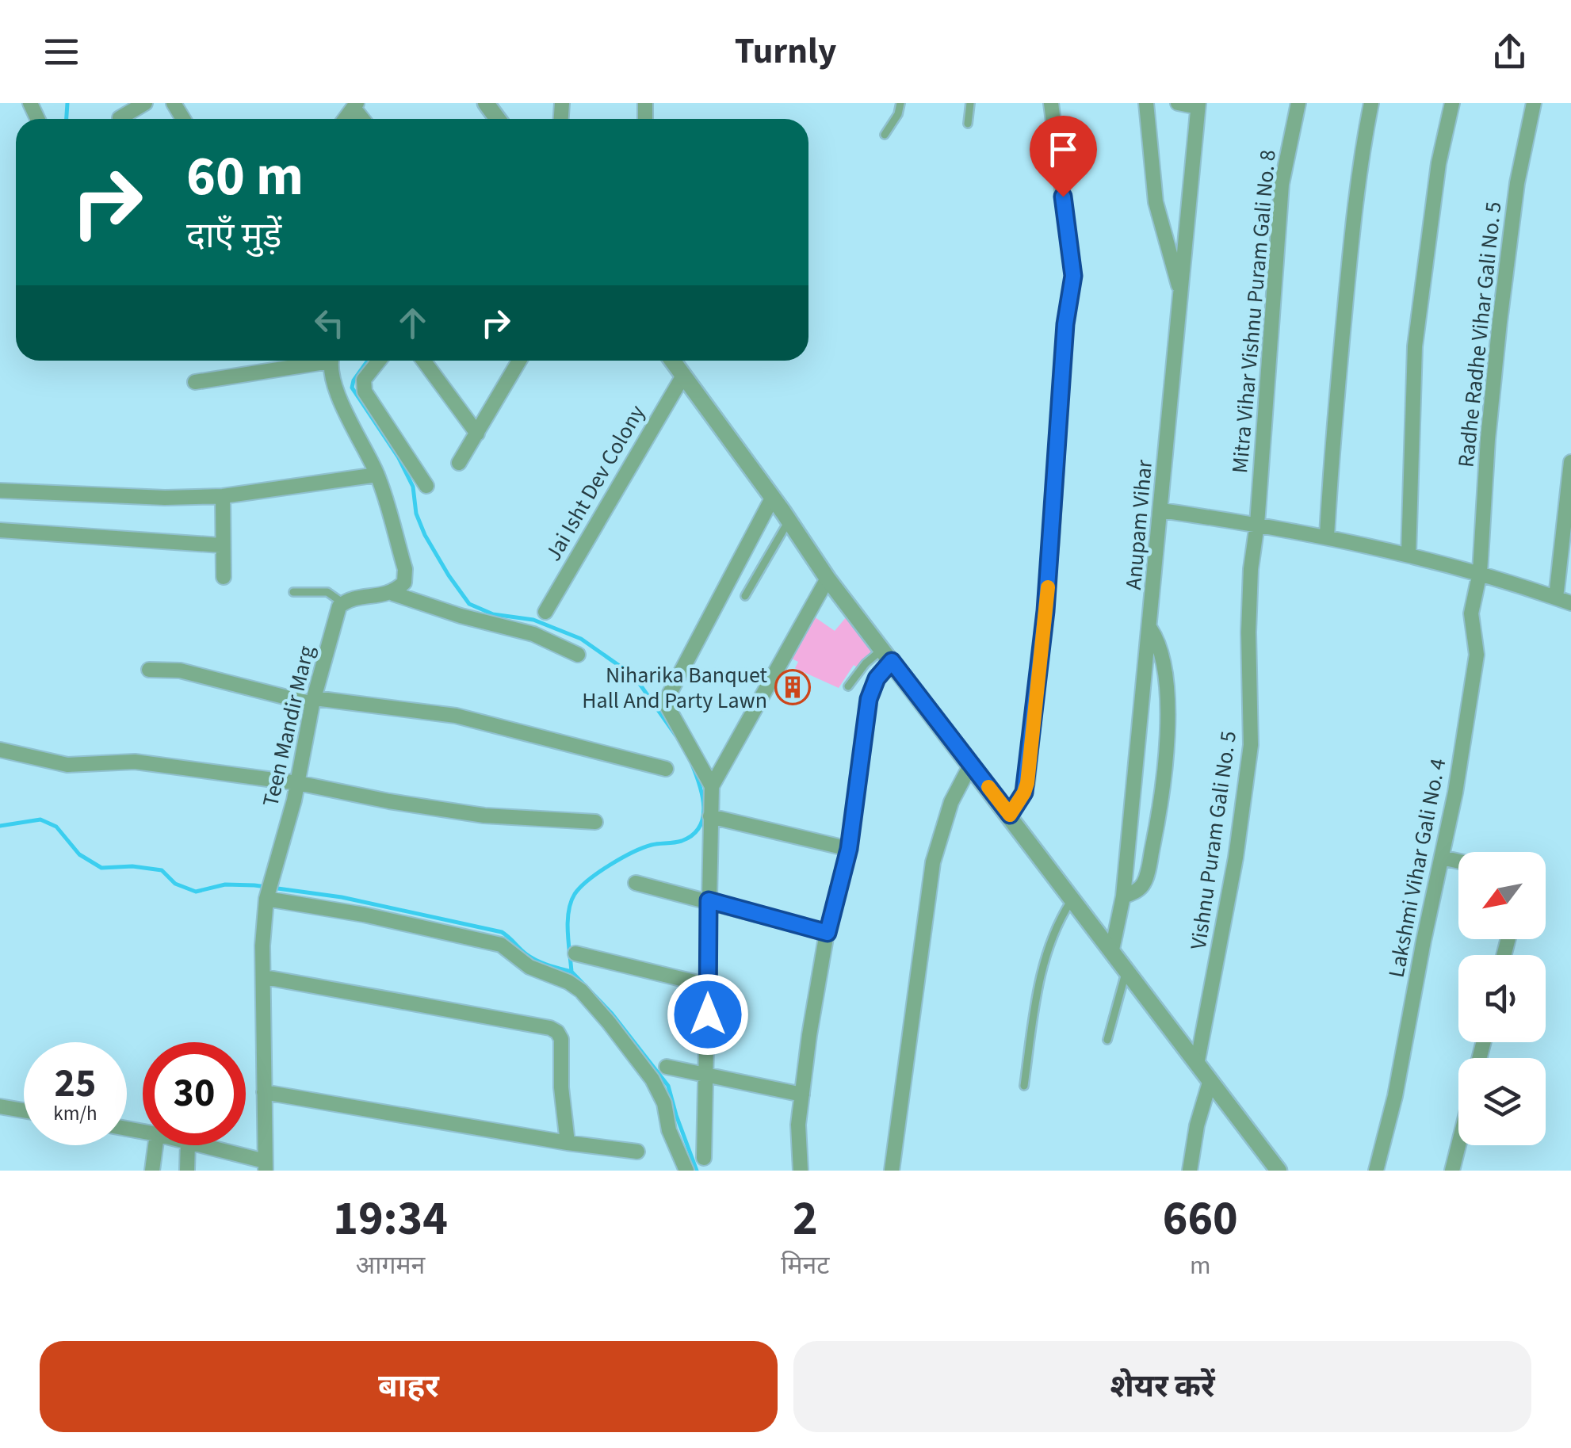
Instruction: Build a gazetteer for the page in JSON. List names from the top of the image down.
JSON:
{
  "streets": {
    "street": [
      "Mitra Vihar Vishnu Puram Gali No. 8",
      "Radhe Radhe Vihar Gali No. 5",
      "Jai Isht Dev Colony",
      "Anupam Vihar",
      "Teen Mandir Marg",
      "Vishnu Puram Gali No. 5",
      "Lakshmi Vihar Gali No. 4"
    ]
  },
  "crossings": [
    ["Mitra Vihar Vishnu Puram Gali No. 8", "Vishnu Puram Gali No. 5"],
    ["Radhe Radhe Vihar Gali No. 5", "Lakshmi Vihar Gali No. 4"]
  ],
  "places": {
    "building": ["Niharika Banquet Hall And Party Lawn"]
  },
  "north": "bottom left",
  "page": {
    "header": "Turnly",
    "turn": ["60 m", "दाएँ मुड़ें"],
    "speed": "25 km/h",
    "limit": "30",
    "eta": [
      "19:34",
      "आगमन",
      "2",
      "मिनट",
      "660",
      "m"
    ],
    "buttons": ["बाहर", "शेयर करें"]
  }
}
